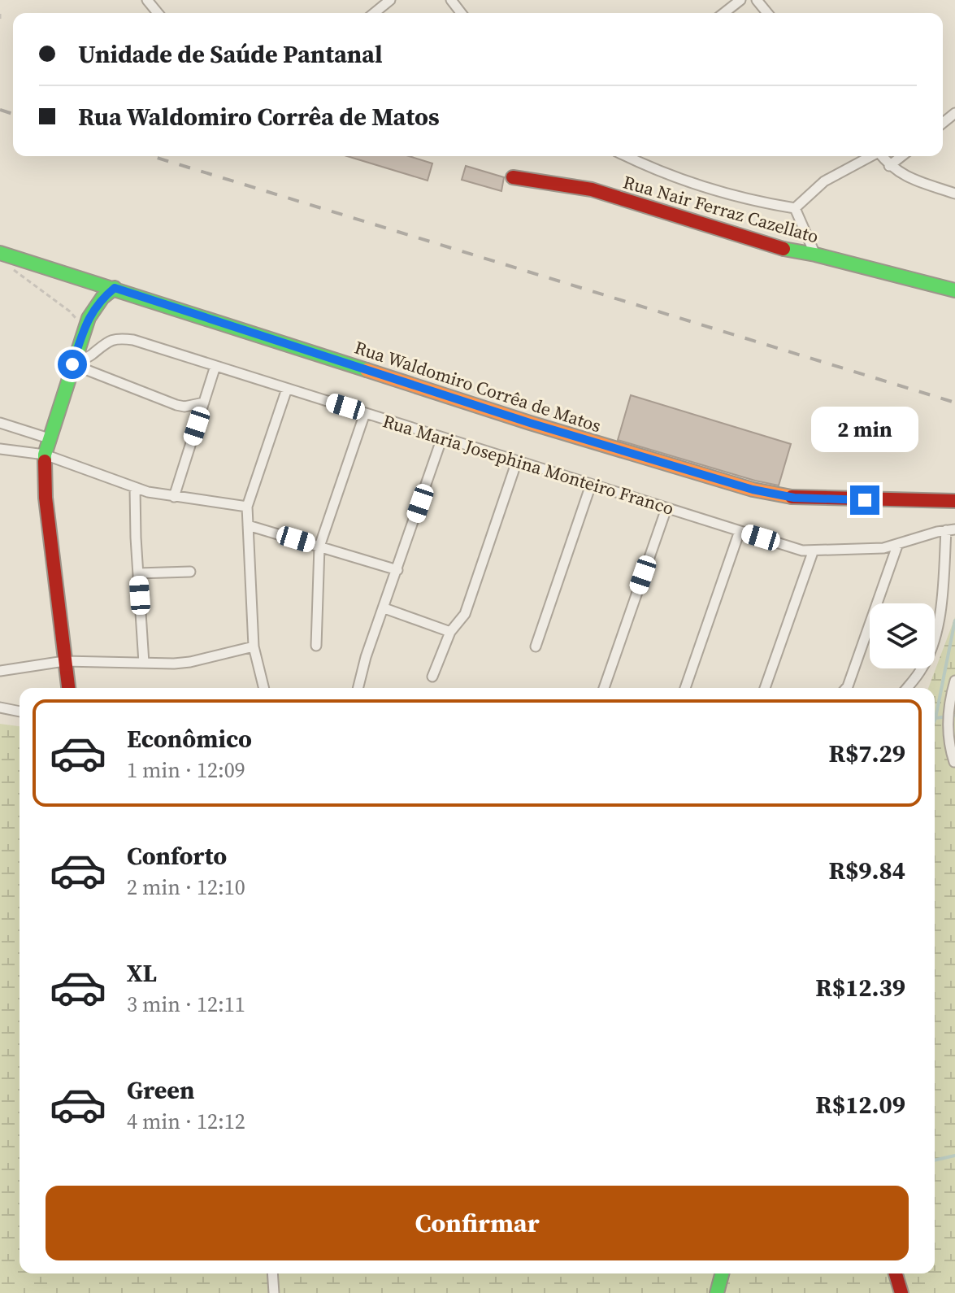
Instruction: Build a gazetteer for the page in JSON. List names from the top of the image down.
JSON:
{
  "streets": {
    "street": ["Rua Nair Ferraz Cazellato", "Rua Waldomiro Corrêa de Matos", "Rua Maria Josephina Monteiro Franco"]
  },
  "page": {
    "banner": ["Unidade de Saúde Pantanal", "Rua Waldomiro Corrêa de Matos"],
    "bubble": "2 min",
    "list": [
      {
        "name": "Econômico",
        "note": "1 min · 12:09",
        "value": "R$7.29"
      },
      {
        "name": "Conforto",
        "note": "2 min · 12:10",
        "value": "R$9.84"
      },
      {
        "name": "XL",
        "note": "3 min · 12:11",
        "value": "R$12.39"
      },
      {
        "name": "Green",
        "note": "4 min · 12:12",
        "value": "R$12.09"
      }
    ],
    "buttons": "Confirmar"
  }
}
